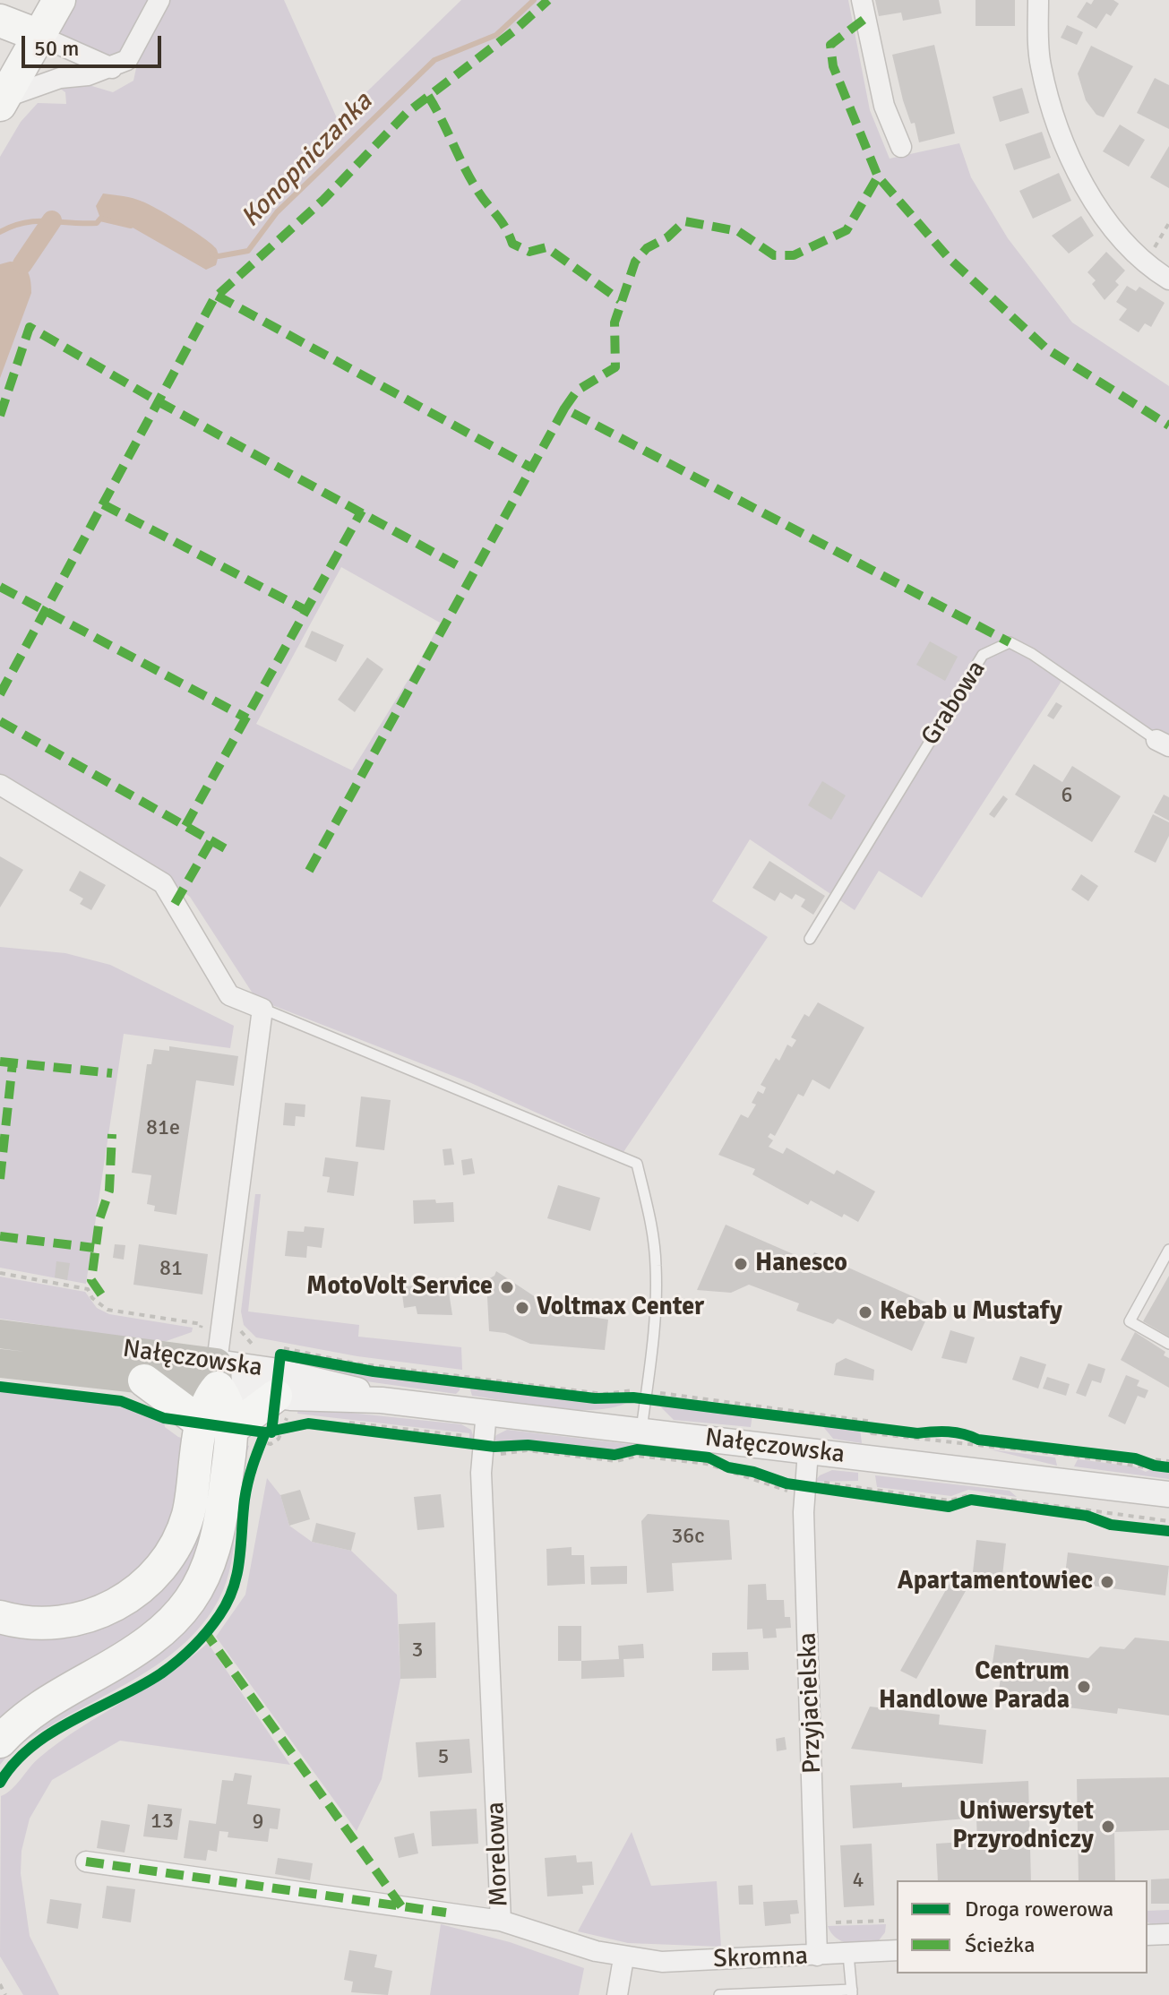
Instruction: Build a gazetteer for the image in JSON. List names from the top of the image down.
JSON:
{
  "streets": {
    "main road": ["Nałęczowska"],
    "street": ["Przyjacielska", "Morelowa", "Skromna"],
    "lane": ["Grabowa"]
  },
  "crossings": [
    ["Nałęczowska", "Przyjacielska"],
    ["Nałęczowska", "Morelowa"],
    ["Przyjacielska", "Skromna"],
    ["Morelowa", "Skromna"]
  ],
  "water": ["Konopniczanka"],
  "places": [
    "Hanesco",
    "MotoVolt Service",
    "Voltmax Center",
    "Kebab u Mustafy",
    "Apartamentowiec",
    "Centrum Handlowe Parada",
    "Uniwersytet Przyrodniczy"
  ],
  "house_numbers": [
    "6",
    "81e",
    "81",
    "36c",
    "3",
    "5",
    "13",
    "9",
    "4"
  ],
  "legend": ["Droga rowerowa", "Ścieżka"],
  "scale_bar": "50 m"
}
